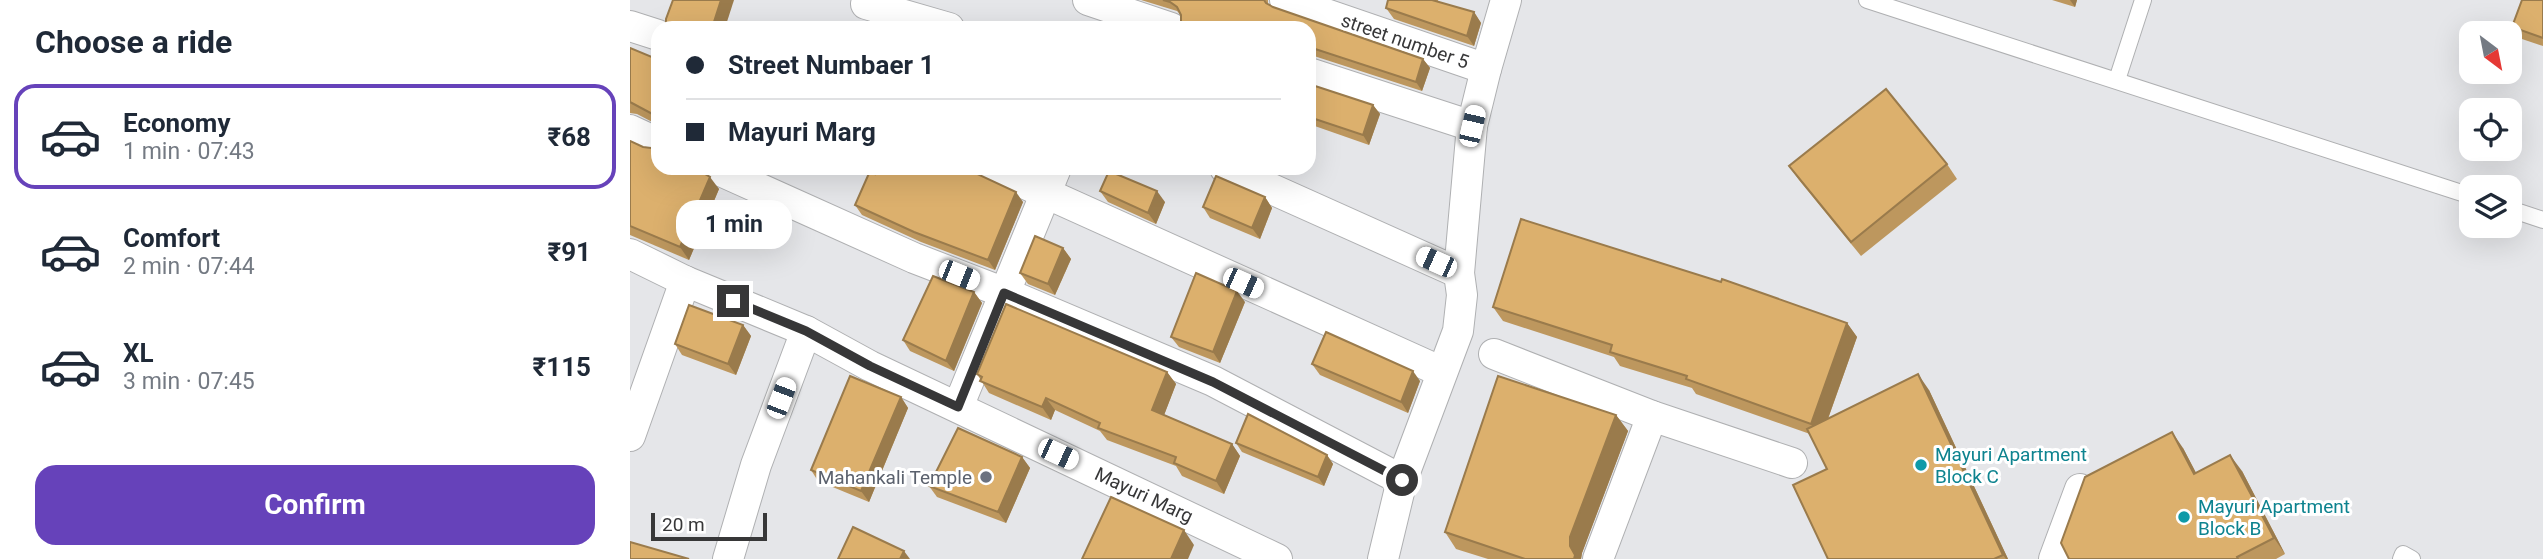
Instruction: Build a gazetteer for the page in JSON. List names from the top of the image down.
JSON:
{
  "streets": {
    "street": ["street number 5", "Mayuri Marg"]
  },
  "places": ["Mayuri Apartment Block C", "Mahankali Temple", "Mayuri Apartment Block B"],
  "scale_bar": "20 m",
  "north": "bottom right",
  "page": {
    "heading": "Choose a ride",
    "banner": ["Street Numbaer 1", "Mayuri Marg"],
    "list": [
      {
        "name": "Economy",
        "note": "1 min · 07:43",
        "value": "₹68"
      },
      {
        "name": "Comfort",
        "note": "2 min · 07:44",
        "value": "₹91"
      },
      {
        "name": "XL",
        "note": "3 min · 07:45",
        "value": "₹115"
      }
    ],
    "bubble": "1 min",
    "buttons": "Confirm",
    "scale": "20 m"
  }
}
